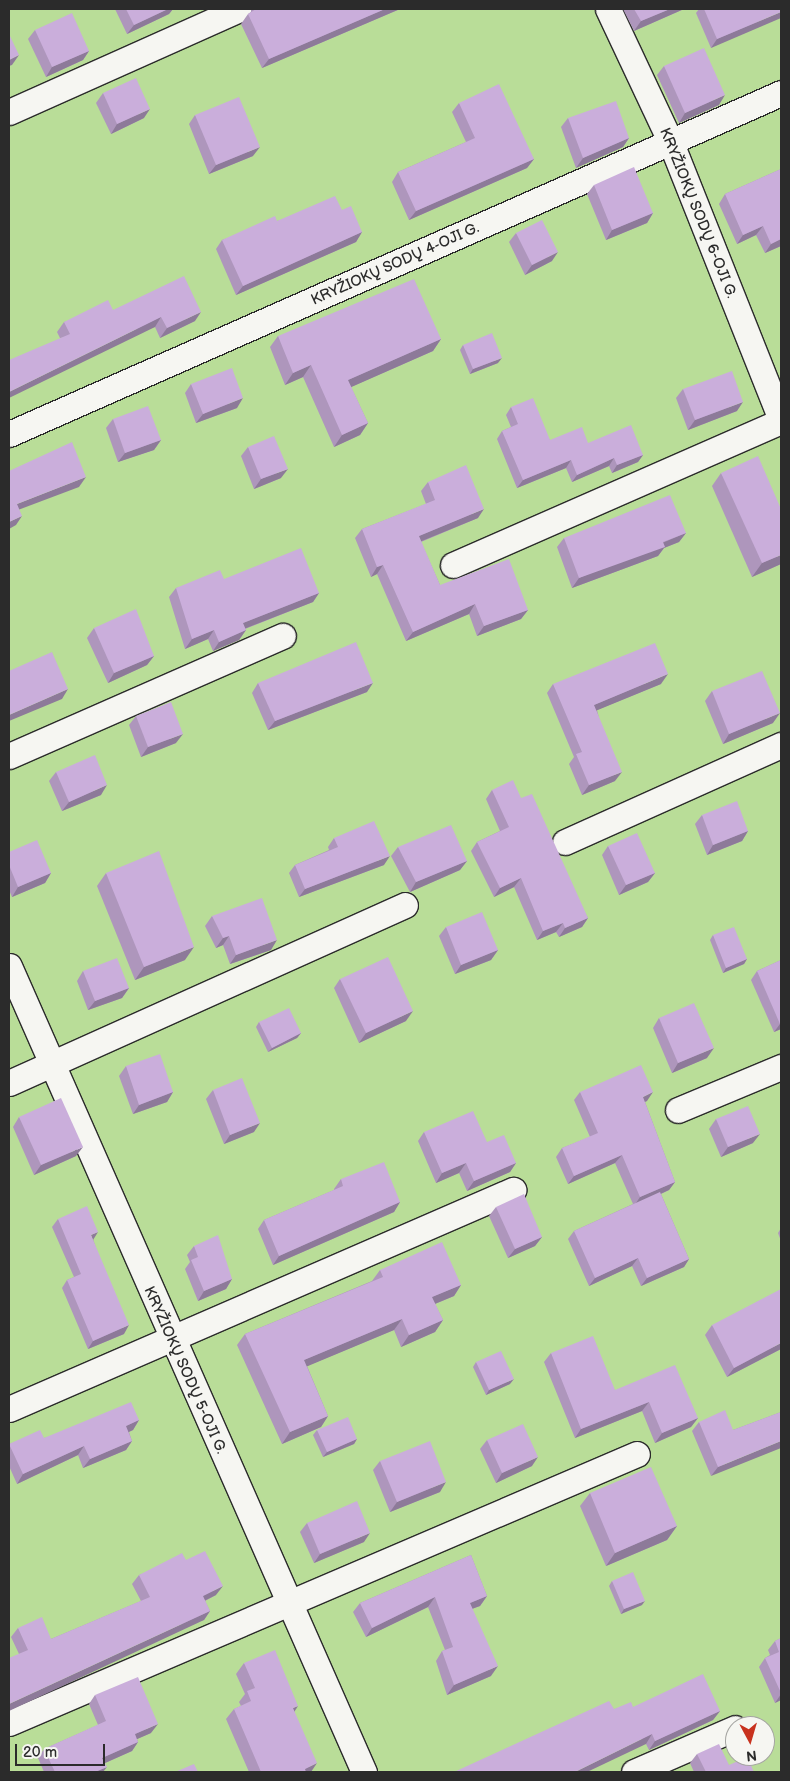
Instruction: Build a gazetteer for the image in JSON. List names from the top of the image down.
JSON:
{
  "streets": {
    "street": ["KRYŽIOKŲ SODŲ 6-OJI G.", "KRYŽIOKŲ SODŲ 4-OJI G.", "KRYŽIOKŲ SODŲ 5-OJI G."]
  },
  "crossings": [
    ["KRYŽIOKŲ SODŲ 6-OJI G.", "KRYŽIOKŲ SODŲ 4-OJI G."]
  ],
  "scale_bar": "20 m",
  "north": "bottom"
}
